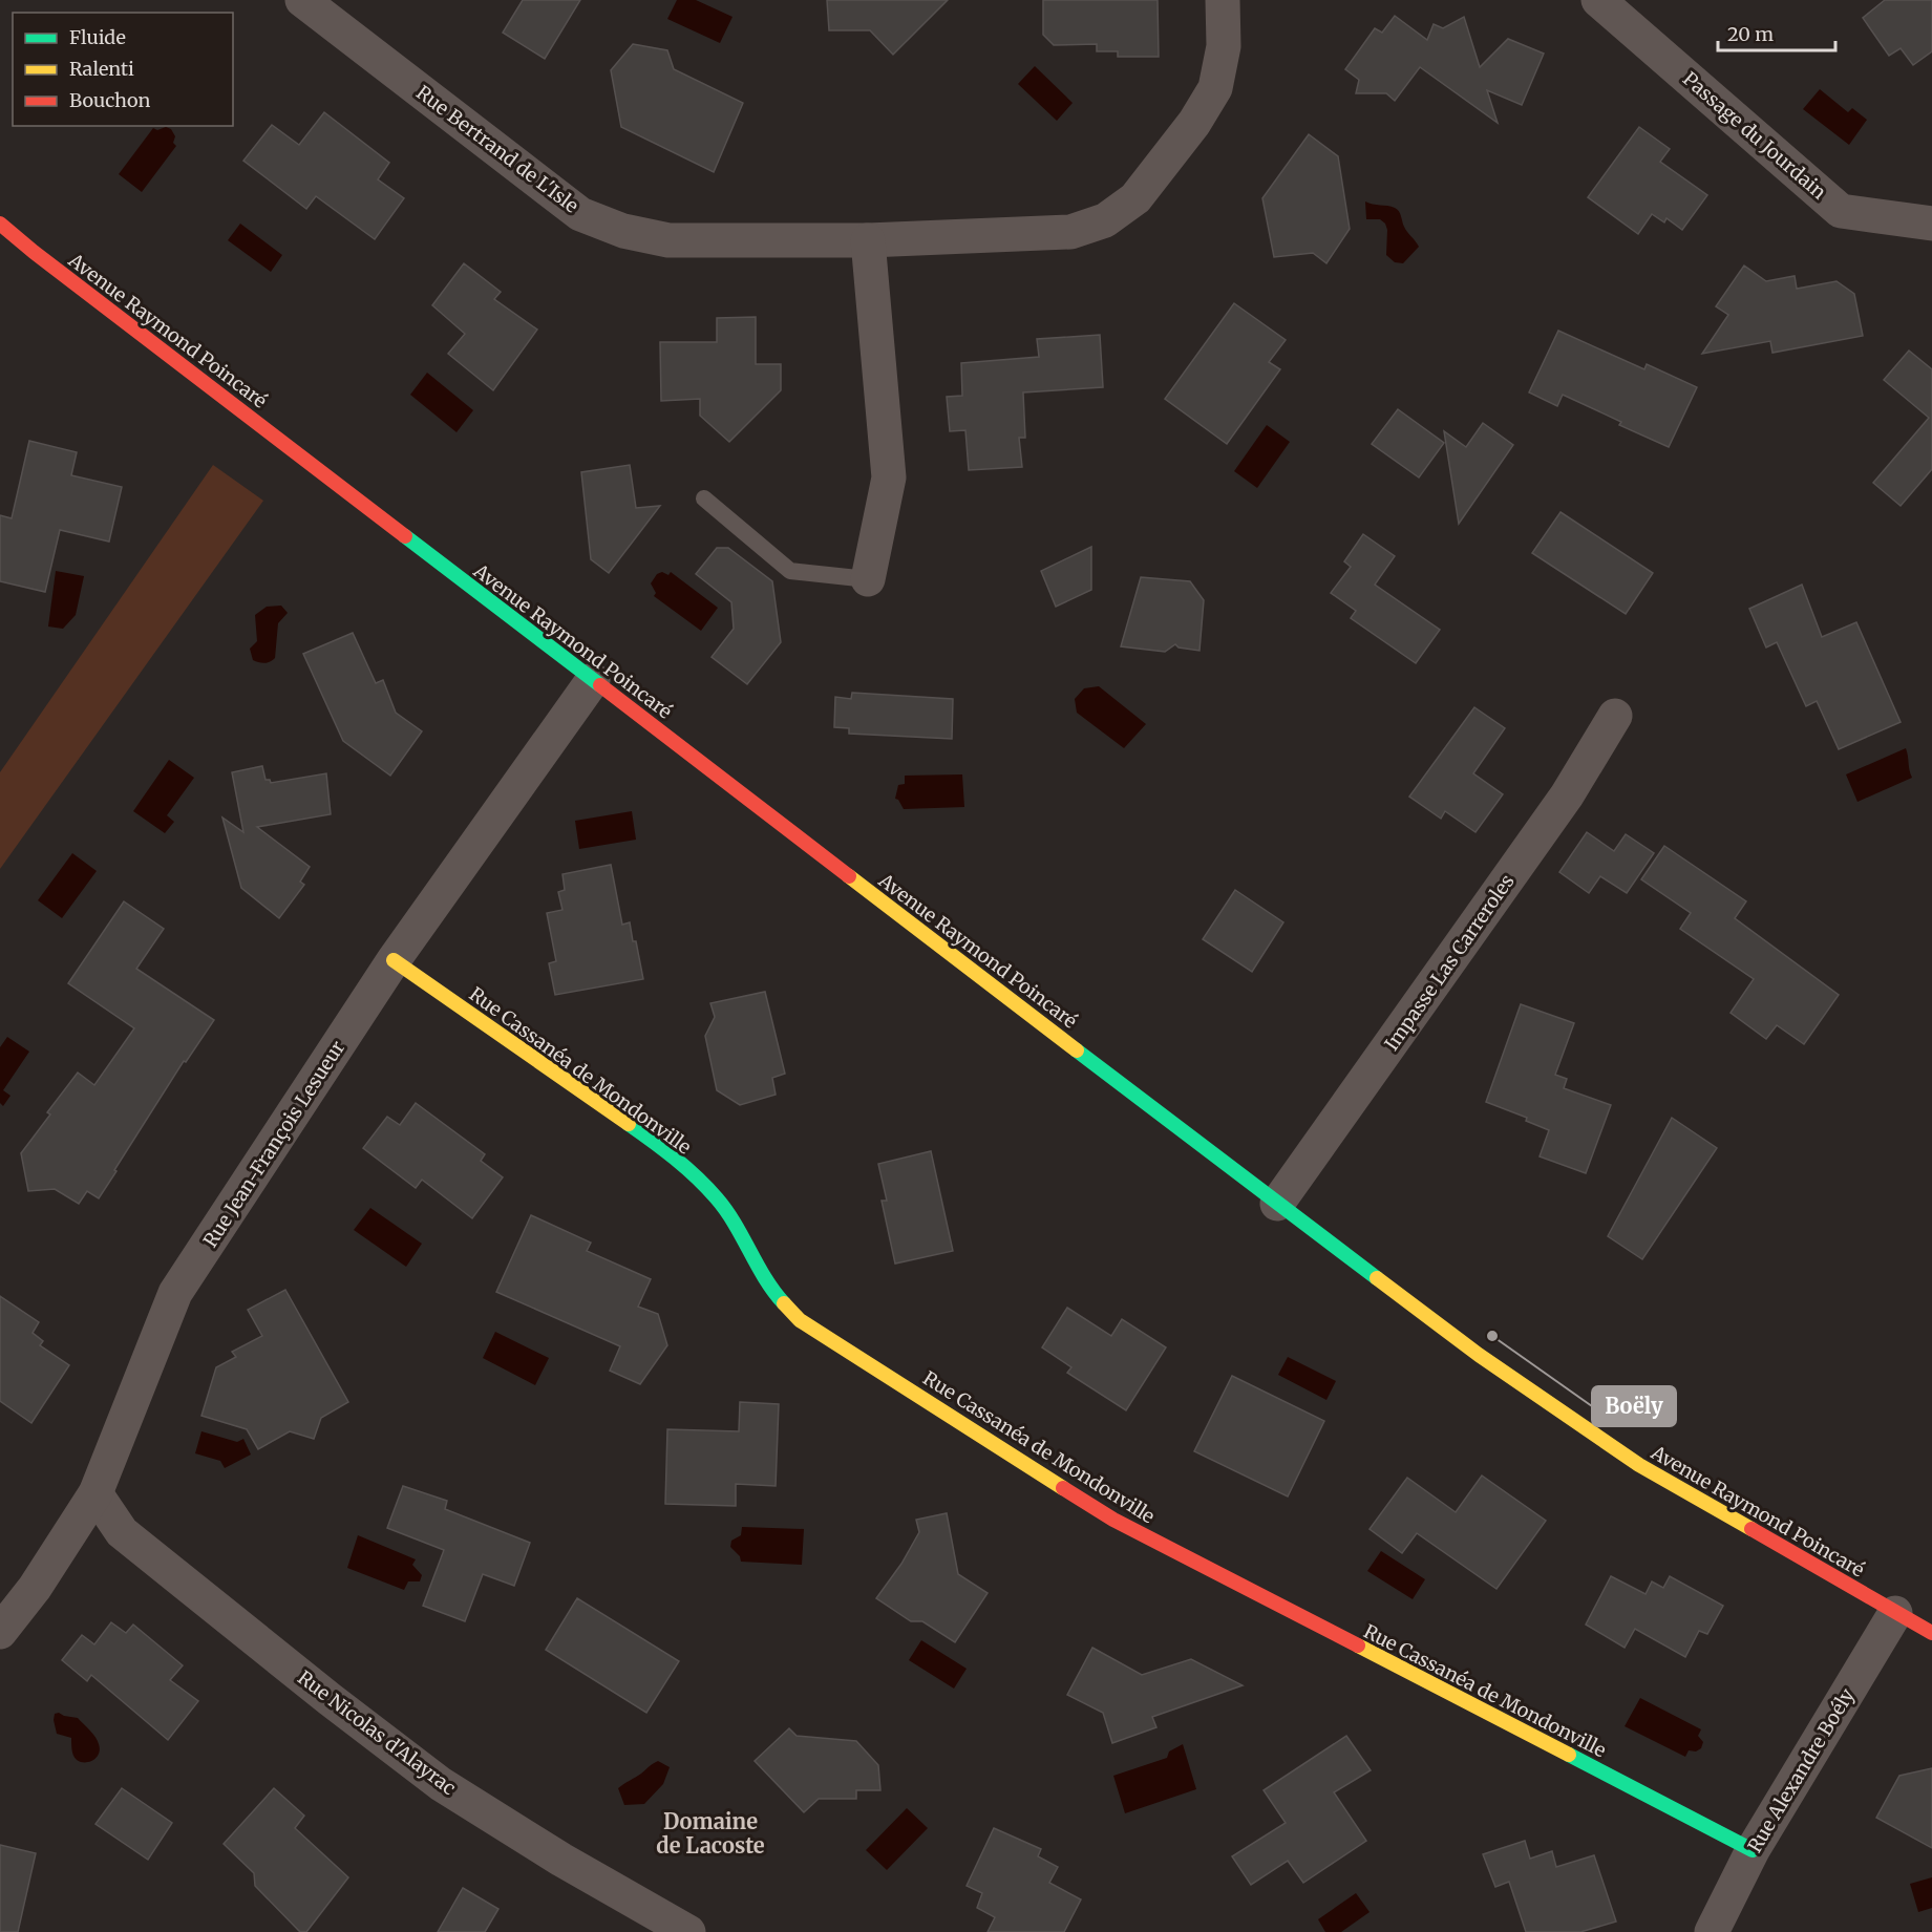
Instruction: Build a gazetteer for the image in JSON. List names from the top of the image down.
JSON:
{
  "streets": {
    "main road": ["Avenue Raymond Poincaré", "Rue Cassanéa de Mondonville"],
    "street": [
      "Passage du Jourdain",
      "Rue Bertrand de L'Isle",
      "Impasse Las Carreroles",
      "Rue Jean-François Lesueur",
      "Rue Nicolas d'Alayrac",
      "Rue Alexandre Boély"
    ]
  },
  "crossings": [
    ["Avenue Raymond Poincaré", "Impasse Las Carreroles"],
    ["Avenue Raymond Poincaré", "Rue Jean-François Lesueur"],
    ["Avenue Raymond Poincaré", "Rue Alexandre Boély"],
    ["Rue Cassanéa de Mondonville", "Rue Jean-François Lesueur"],
    ["Rue Cassanéa de Mondonville", "Rue Alexandre Boély"],
    ["Rue Jean-François Lesueur", "Rue Nicolas d'Alayrac"]
  ],
  "districts": ["Domaine de Lacoste"],
  "places": ["Boëly"],
  "legend": ["Fluide", "Ralenti", "Bouchon"],
  "scale_bar": "20 m"
}
